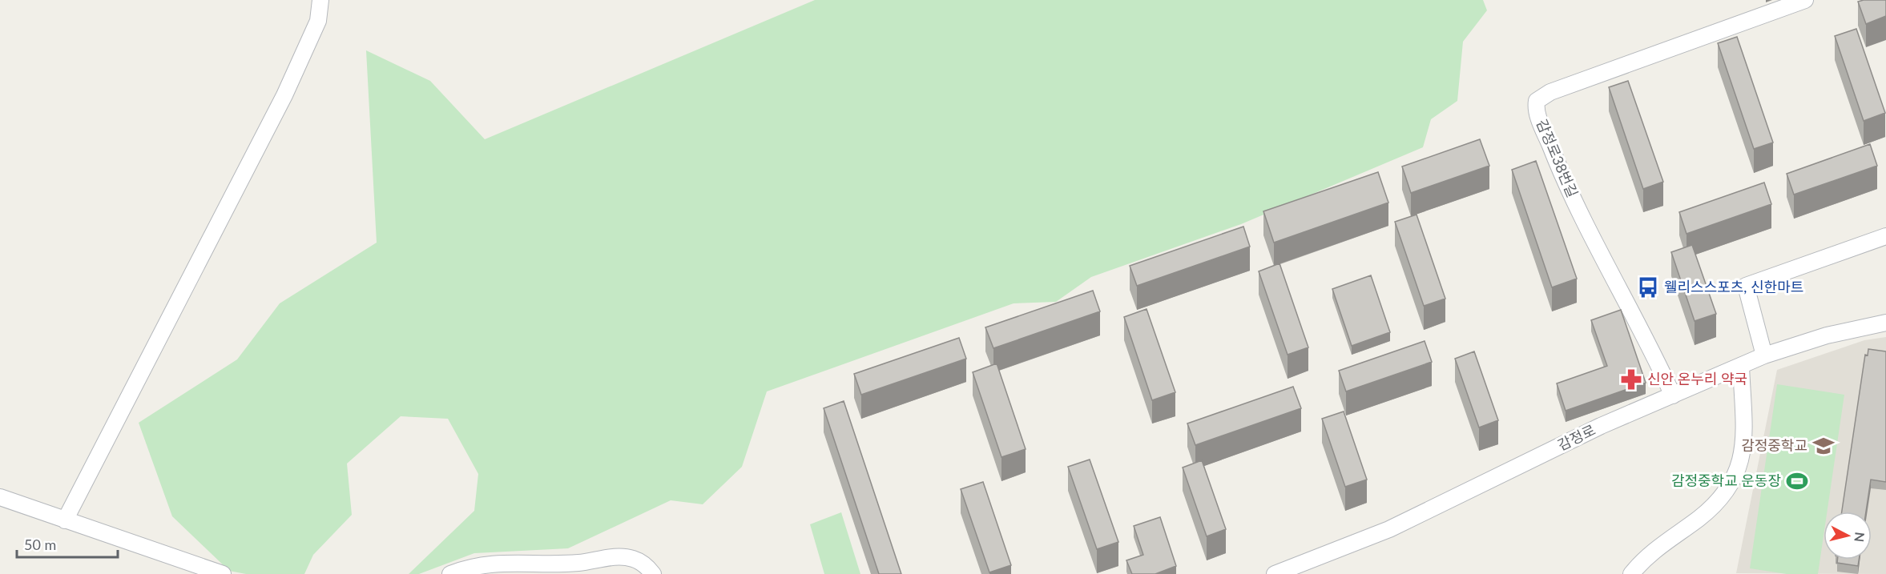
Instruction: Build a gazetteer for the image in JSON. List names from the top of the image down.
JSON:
{
  "streets": {
    "street": ["감정로38번길", "감정로"]
  },
  "crossings": [
    ["감정로38번길", "감정로"]
  ],
  "places": {
    "bus stop": ["웰리스스포츠, 신한마트"],
    "pharmacy": ["신안 온누리 약국"],
    "school or university": ["감정중학교"],
    "sports": ["감정중학교 운동장"]
  },
  "scale_bar": "50 m",
  "north": "right"
}
